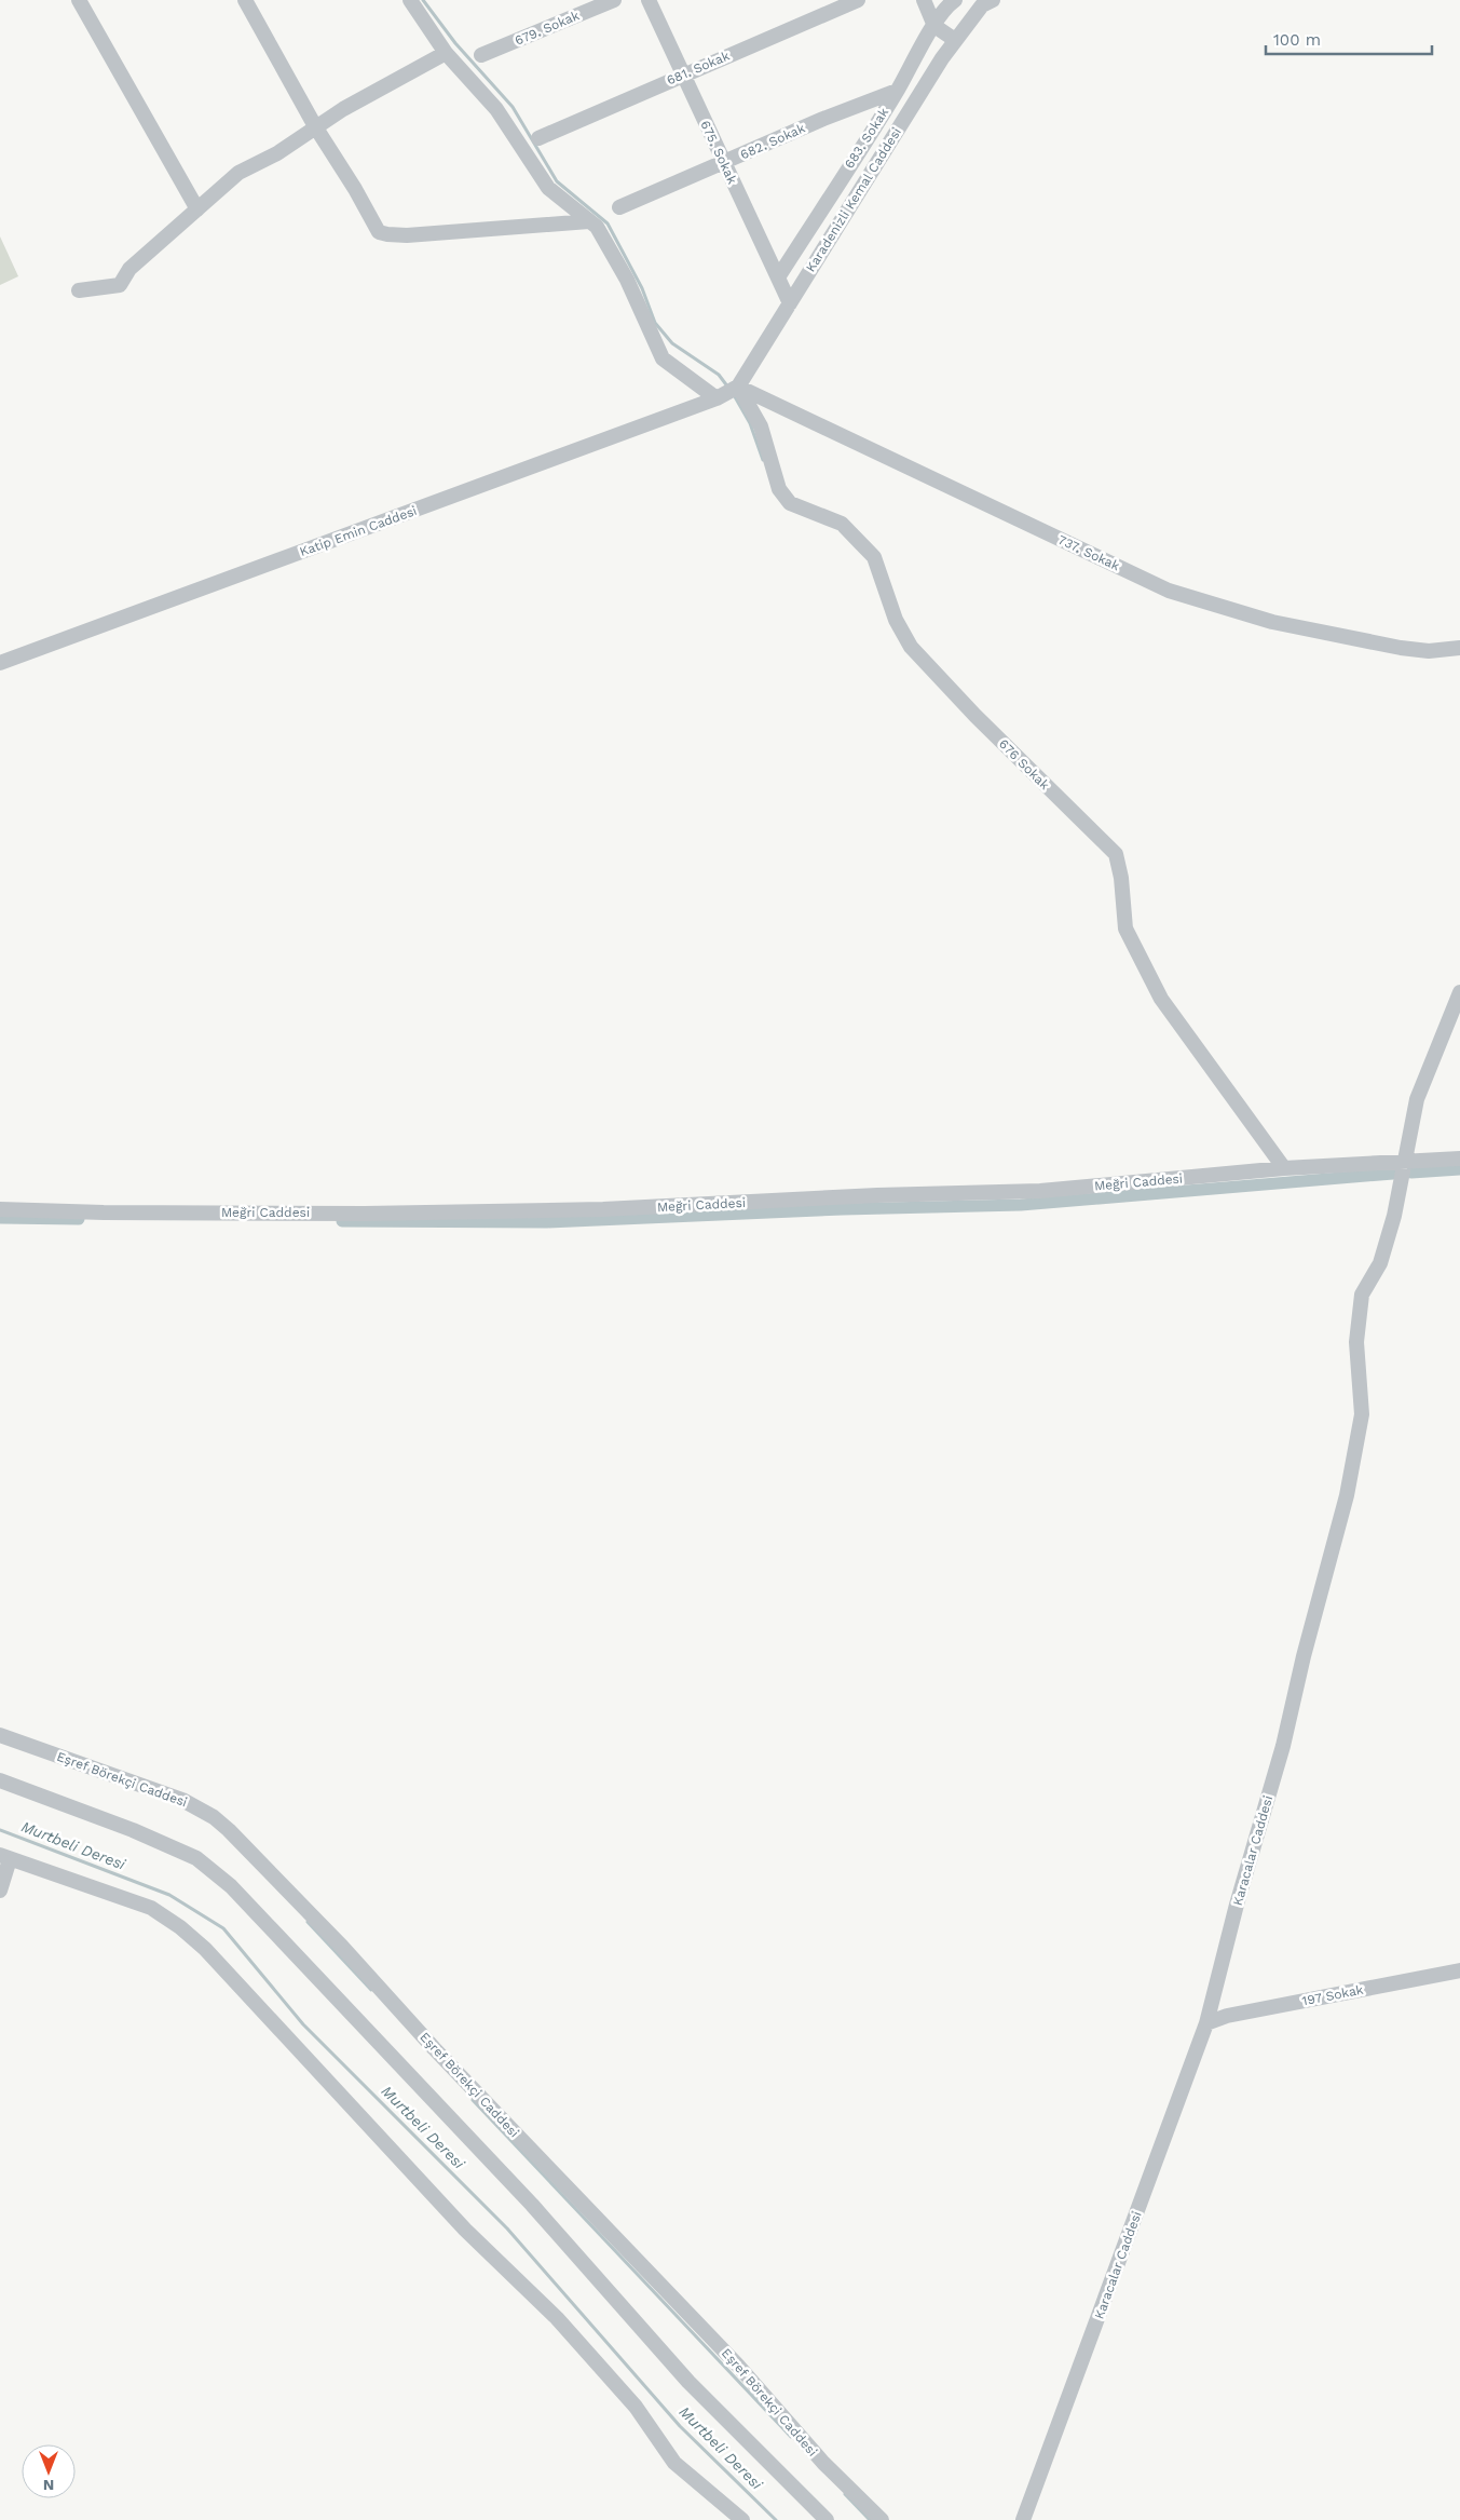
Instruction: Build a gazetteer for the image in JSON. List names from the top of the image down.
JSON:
{
  "streets": {
    "street": [
      "679. Sokak",
      "681. Sokak",
      "683. Sokak",
      "682. Sokak",
      "675. Sokak",
      "Karadenizli Kemal Caddesi",
      "Katip Emin Caddesi",
      "737. Sokak",
      "676 Sokak",
      "Meğri Caddesi",
      "Eşref Börekçi Caddesi",
      "Karacalar Caddesi",
      "197 Sokak"
    ]
  },
  "crossings": [
    ["681. Sokak", "675. Sokak"],
    ["683. Sokak", "682. Sokak"],
    ["683. Sokak", "675. Sokak"],
    ["682. Sokak", "675. Sokak"],
    ["675. Sokak", "Karadenizli Kemal Caddesi"],
    ["Karadenizli Kemal Caddesi", "Katip Emin Caddesi"],
    ["Karadenizli Kemal Caddesi", "737. Sokak"],
    ["Karadenizli Kemal Caddesi", "676 Sokak"],
    ["Katip Emin Caddesi", "737. Sokak"],
    ["Katip Emin Caddesi", "676 Sokak"],
    ["737. Sokak", "676 Sokak"],
    ["676 Sokak", "Meğri Caddesi"],
    ["Meğri Caddesi", "Karacalar Caddesi"],
    ["Karacalar Caddesi", "197 Sokak"]
  ],
  "water": ["Murtbeli Deresi"],
  "scale_bar": "100 m",
  "north": "bottom"
}
